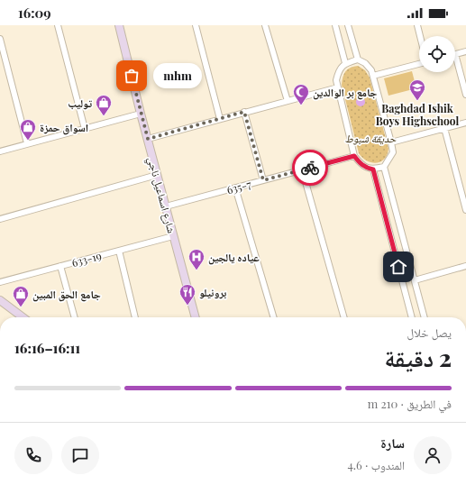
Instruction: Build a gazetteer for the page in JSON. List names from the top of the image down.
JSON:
{
  "streets": {
    "street": ["635-7", "شارع اسماعيل ناجي", "633-19"]
  },
  "crossings": [
    ["635-7", "شارع اسماعيل ناجي"],
    ["شارع اسماعيل ناجي", "633-19"]
  ],
  "parks": ["حديقة شبوط"],
  "places": {
    "other": ["mhm"],
    "school or university": ["Baghdad Ishik Boys Highschool"],
    "mosque": ["جامع بر الوالدين"],
    "shop": ["توليب", "اسواق حمزة", "جامع الحق المبين"],
    "hospital": ["عياده يالجين"],
    "restaurant": ["برونيلو"]
  },
  "page": {
    "status": "16:09",
    "bubble": "mhm",
    "heading": ["2 دقيقة", "يصل خلال", "16:11–16:16"],
    "panel": ["سارة", "المندوب · 4.6"],
    "bar": "في الطريق · 210 m"
  }
}
